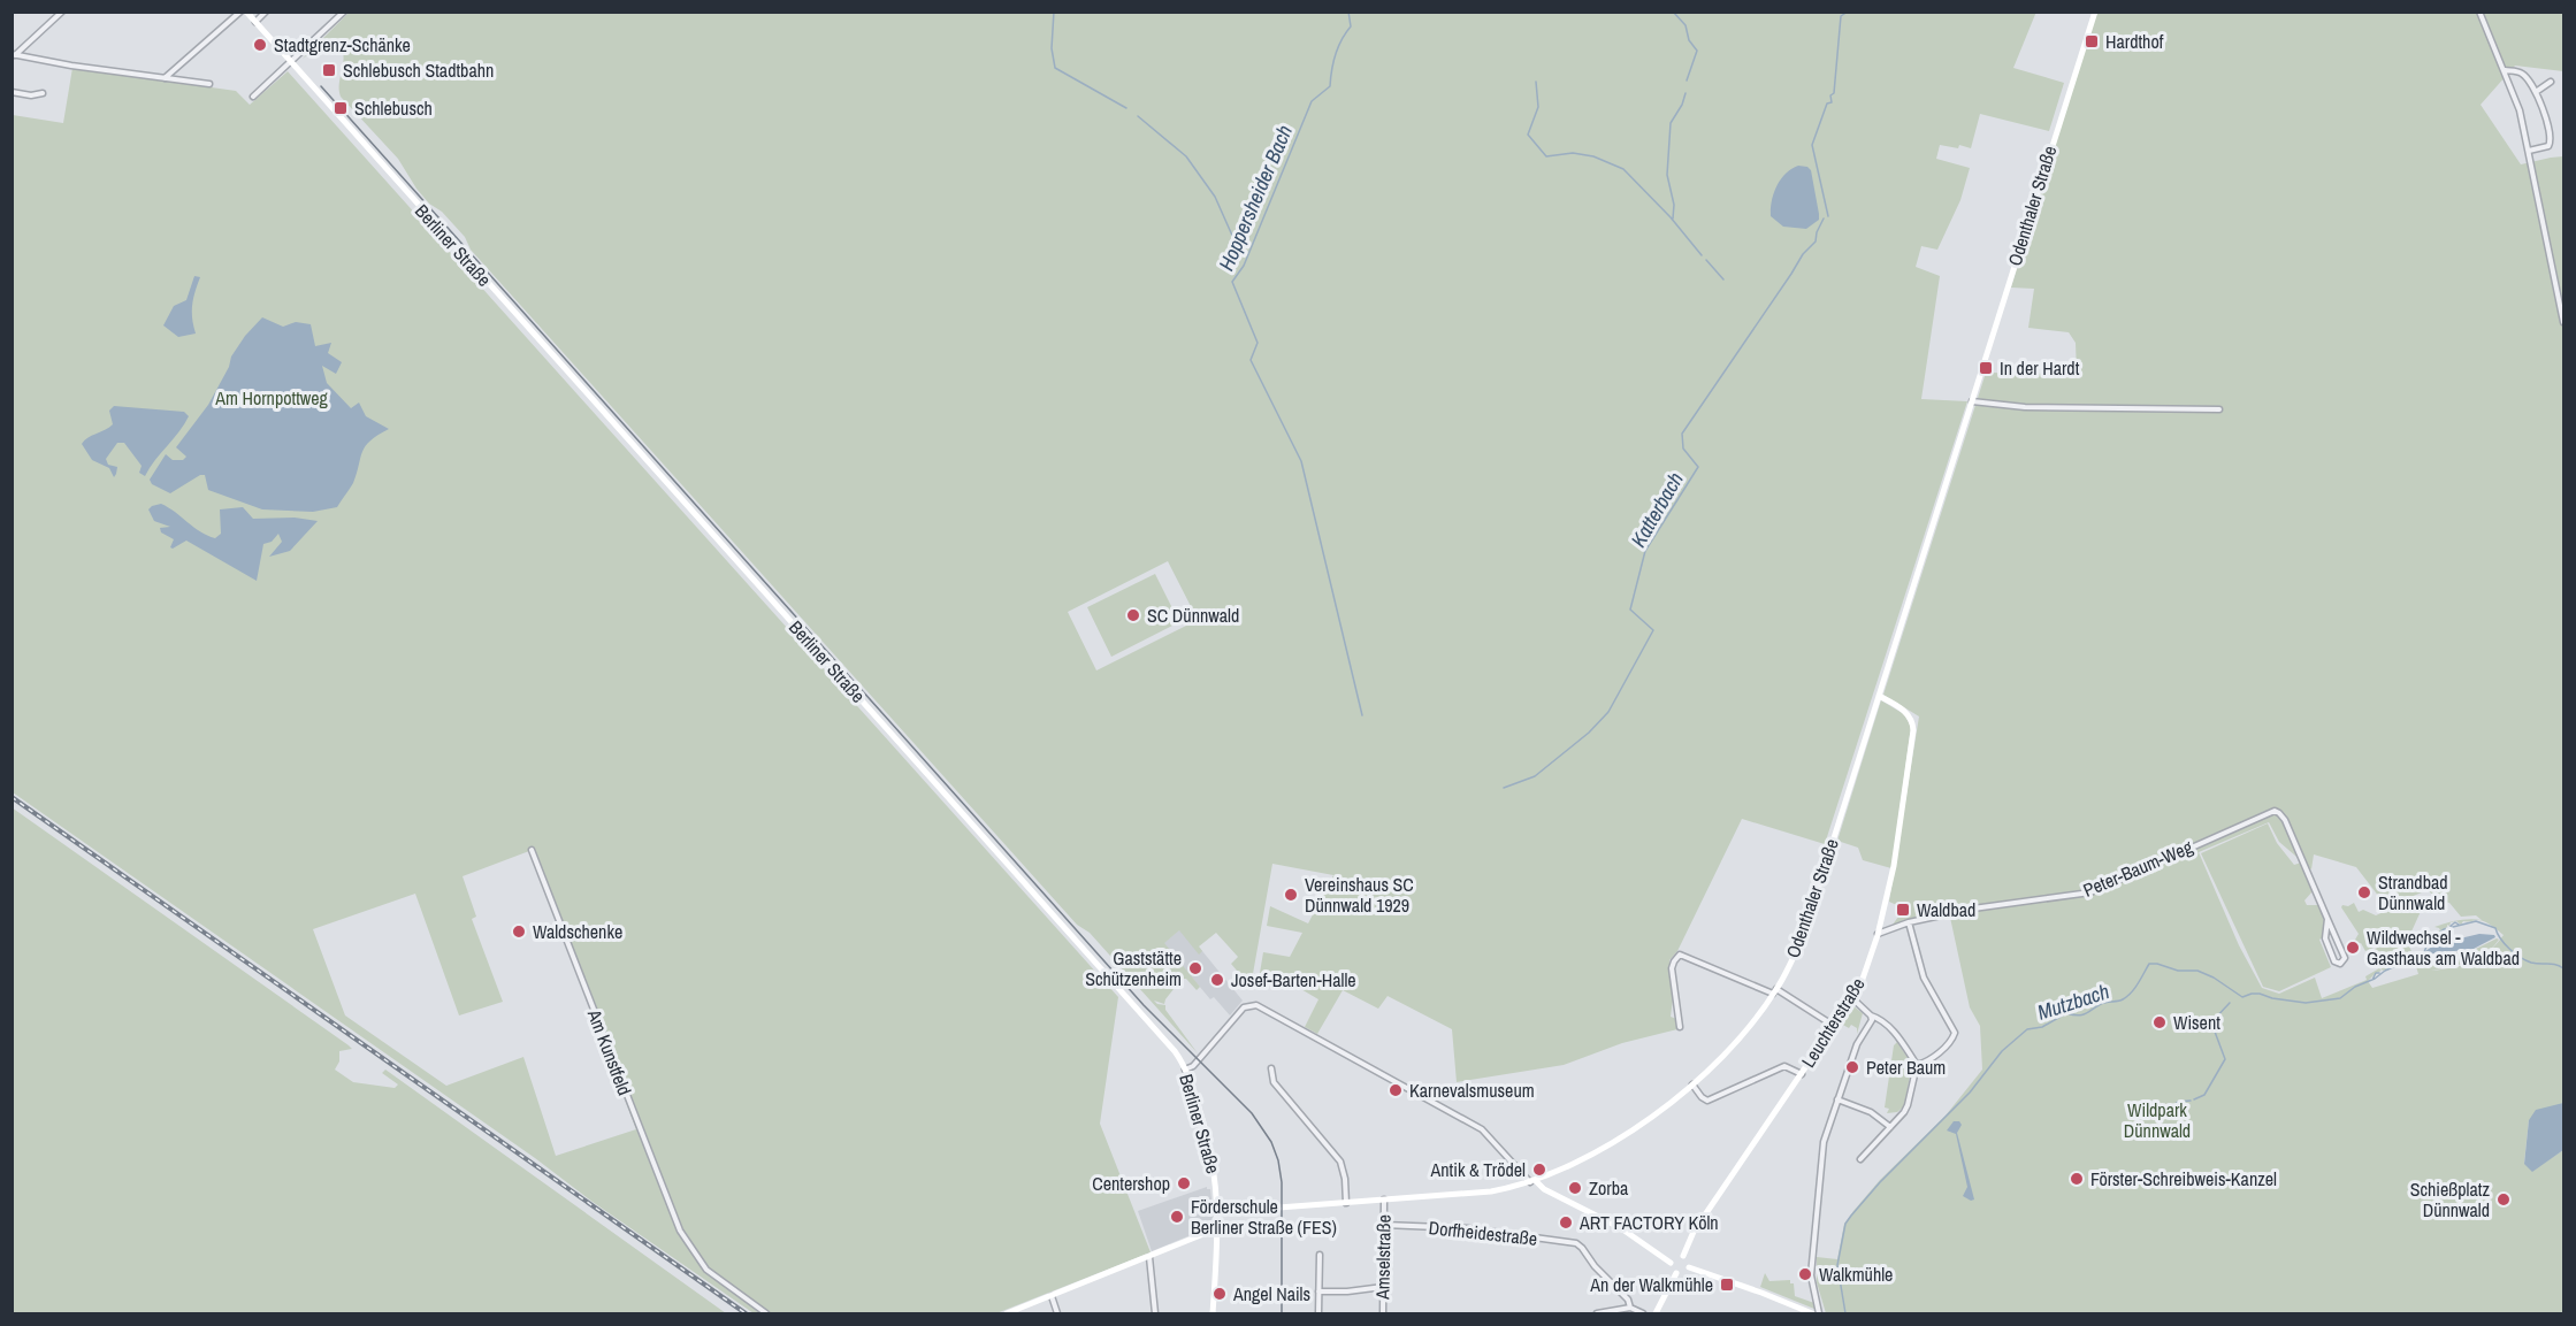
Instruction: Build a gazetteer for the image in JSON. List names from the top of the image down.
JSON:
{
  "streets": {
    "main road": ["Odenthaler Straße", "Berliner Straße", "Leuchterstraße"],
    "street": [
      "Peter-Baum-Weg",
      "Am Kunstfeld",
      "Dorfheidestraße",
      "Amselstraße"
    ]
  },
  "crossings": [
    ["Odenthaler Straße", "Berliner Straße"],
    ["Odenthaler Straße", "Leuchterstraße"],
    ["Odenthaler Straße", "Amselstraße"],
    ["Peter-Baum-Weg", "Leuchterstraße"],
    ["Dorfheidestraße", "Amselstraße"]
  ],
  "water": ["Hoppersheider Bach", "Katterbach", "Mutzbach"],
  "parks": ["Am Hornpottweg", "Wildpark Dünnwald"],
  "places": {
    "transit": [
      "Hardthof",
      "Schlebusch Stadtbahn",
      "Schlebusch",
      "In der Hardt",
      "Waldbad",
      "An der Walkmühle"
    ],
    "other": [
      "Stadtgrenz-Schänke",
      "SC Dünnwald",
      "Strandbad Dünnwald",
      "Vereinshaus SC Dünnwald 1929",
      "Waldschenke",
      "Wildwechsel - Gasthaus am Waldbad",
      "Gaststätte Schützenheim",
      "Josef-Barten-Halle",
      "Wisent",
      "Peter Baum",
      "Karnevalsmuseum",
      "Antik & Trödel",
      "Förster-Schreibweis-Kanzel",
      "Centershop",
      "Zorba",
      "Schießplatz Dünnwald",
      "Förderschule Berliner Straße (FES)",
      "ART FACTORY Köln",
      "Walkmühle",
      "Angel Nails"
    ]
  }
}
